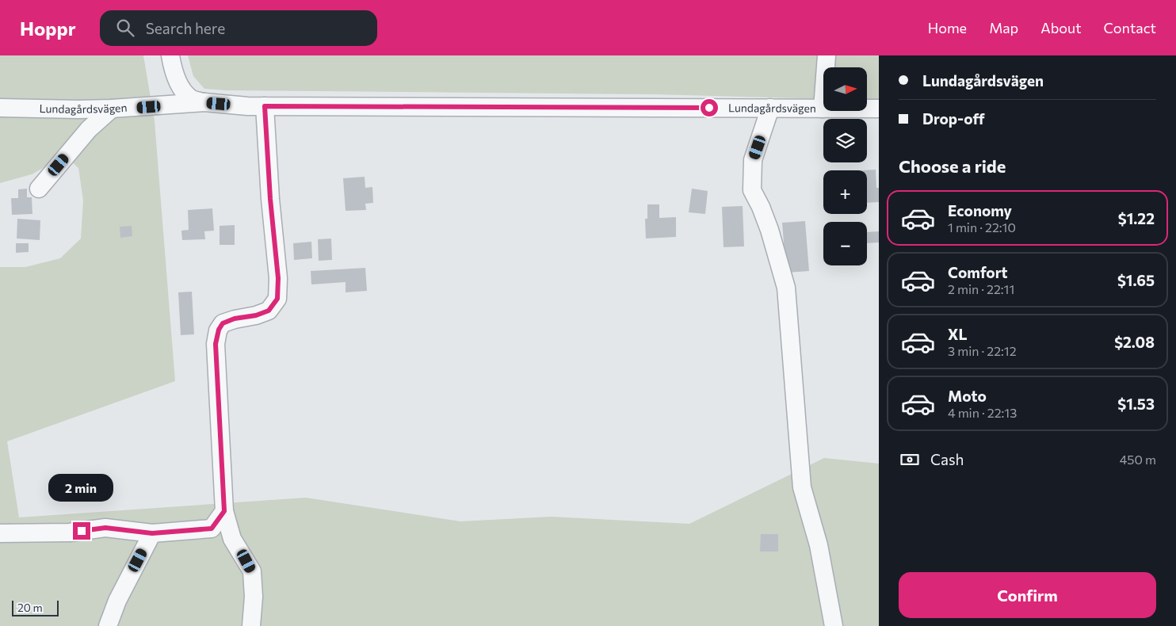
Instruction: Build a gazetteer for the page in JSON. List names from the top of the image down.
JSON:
{
  "streets": {
    "street": ["Lundagårdsvägen"]
  },
  "scale_bar": "20 m",
  "north": "right",
  "page": {
    "header": "Hoppr",
    "search": "Search here",
    "nav": [
      "Home",
      "Map",
      "About",
      "Contact"
    ],
    "banner": ["Lundagårdsvägen", "Drop-off"],
    "map_buttons": ["+", "−"],
    "heading": "Choose a ride",
    "list": [
      {
        "name": "Economy",
        "note": "1 min · 22:10",
        "value": "$1.22"
      },
      {
        "name": "Comfort",
        "note": "2 min · 22:11",
        "value": "$1.65"
      },
      {
        "name": "XL",
        "note": "3 min · 22:12",
        "value": "$2.08"
      },
      {
        "name": "Moto",
        "note": "4 min · 22:13",
        "value": "$1.53"
      }
    ],
    "pay": ["Cash", "450 m"],
    "bubble": "2 min",
    "buttons": "Confirm",
    "scale": "20 m"
  }
}
